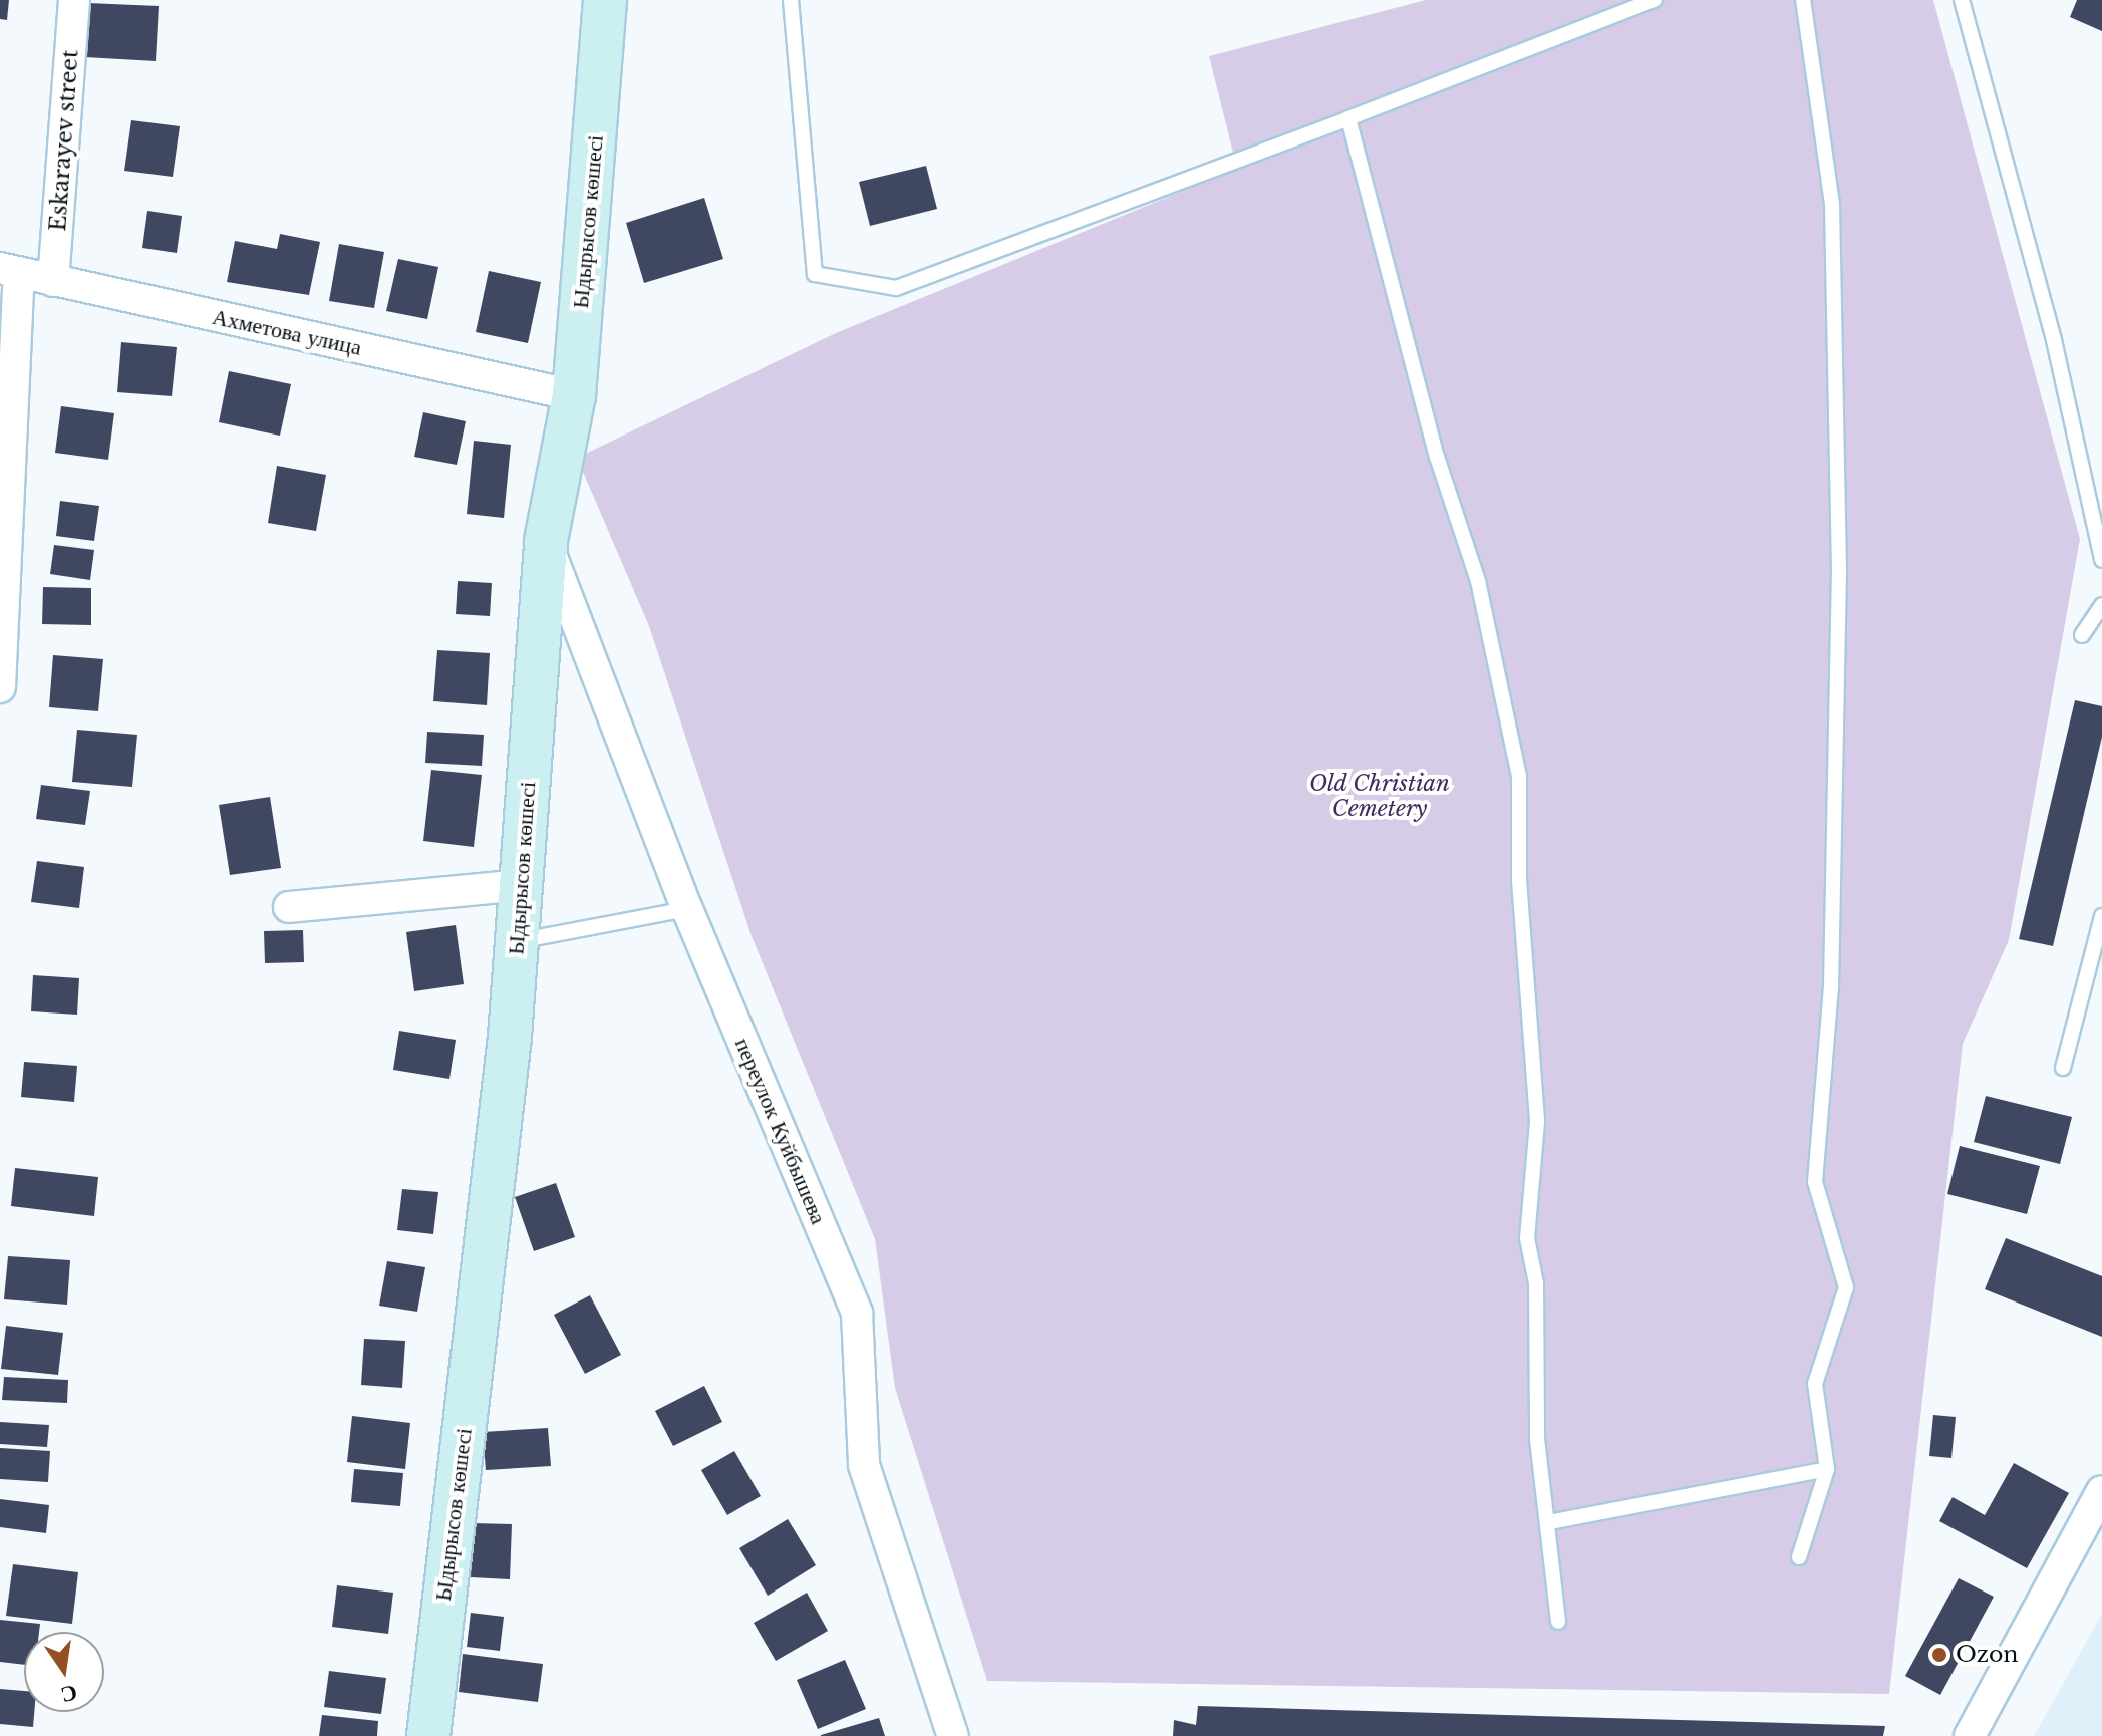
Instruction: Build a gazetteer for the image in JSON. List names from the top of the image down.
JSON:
{
  "streets": {
    "street": [
      "Eskarayev street",
      "Ыдырысов көшесі",
      "Ахметова улица",
      "переулок Куйбышева"
    ]
  },
  "crossings": [
    ["Eskarayev street", "Ахметова улица"],
    ["Ыдырысов көшесі", "Ахметова улица"],
    ["Ыдырысов көшесі", "переулок Куйбышева"]
  ],
  "parks": ["Old Christian Cemetery"],
  "places": ["Ozon"],
  "north": "bottom"
}
